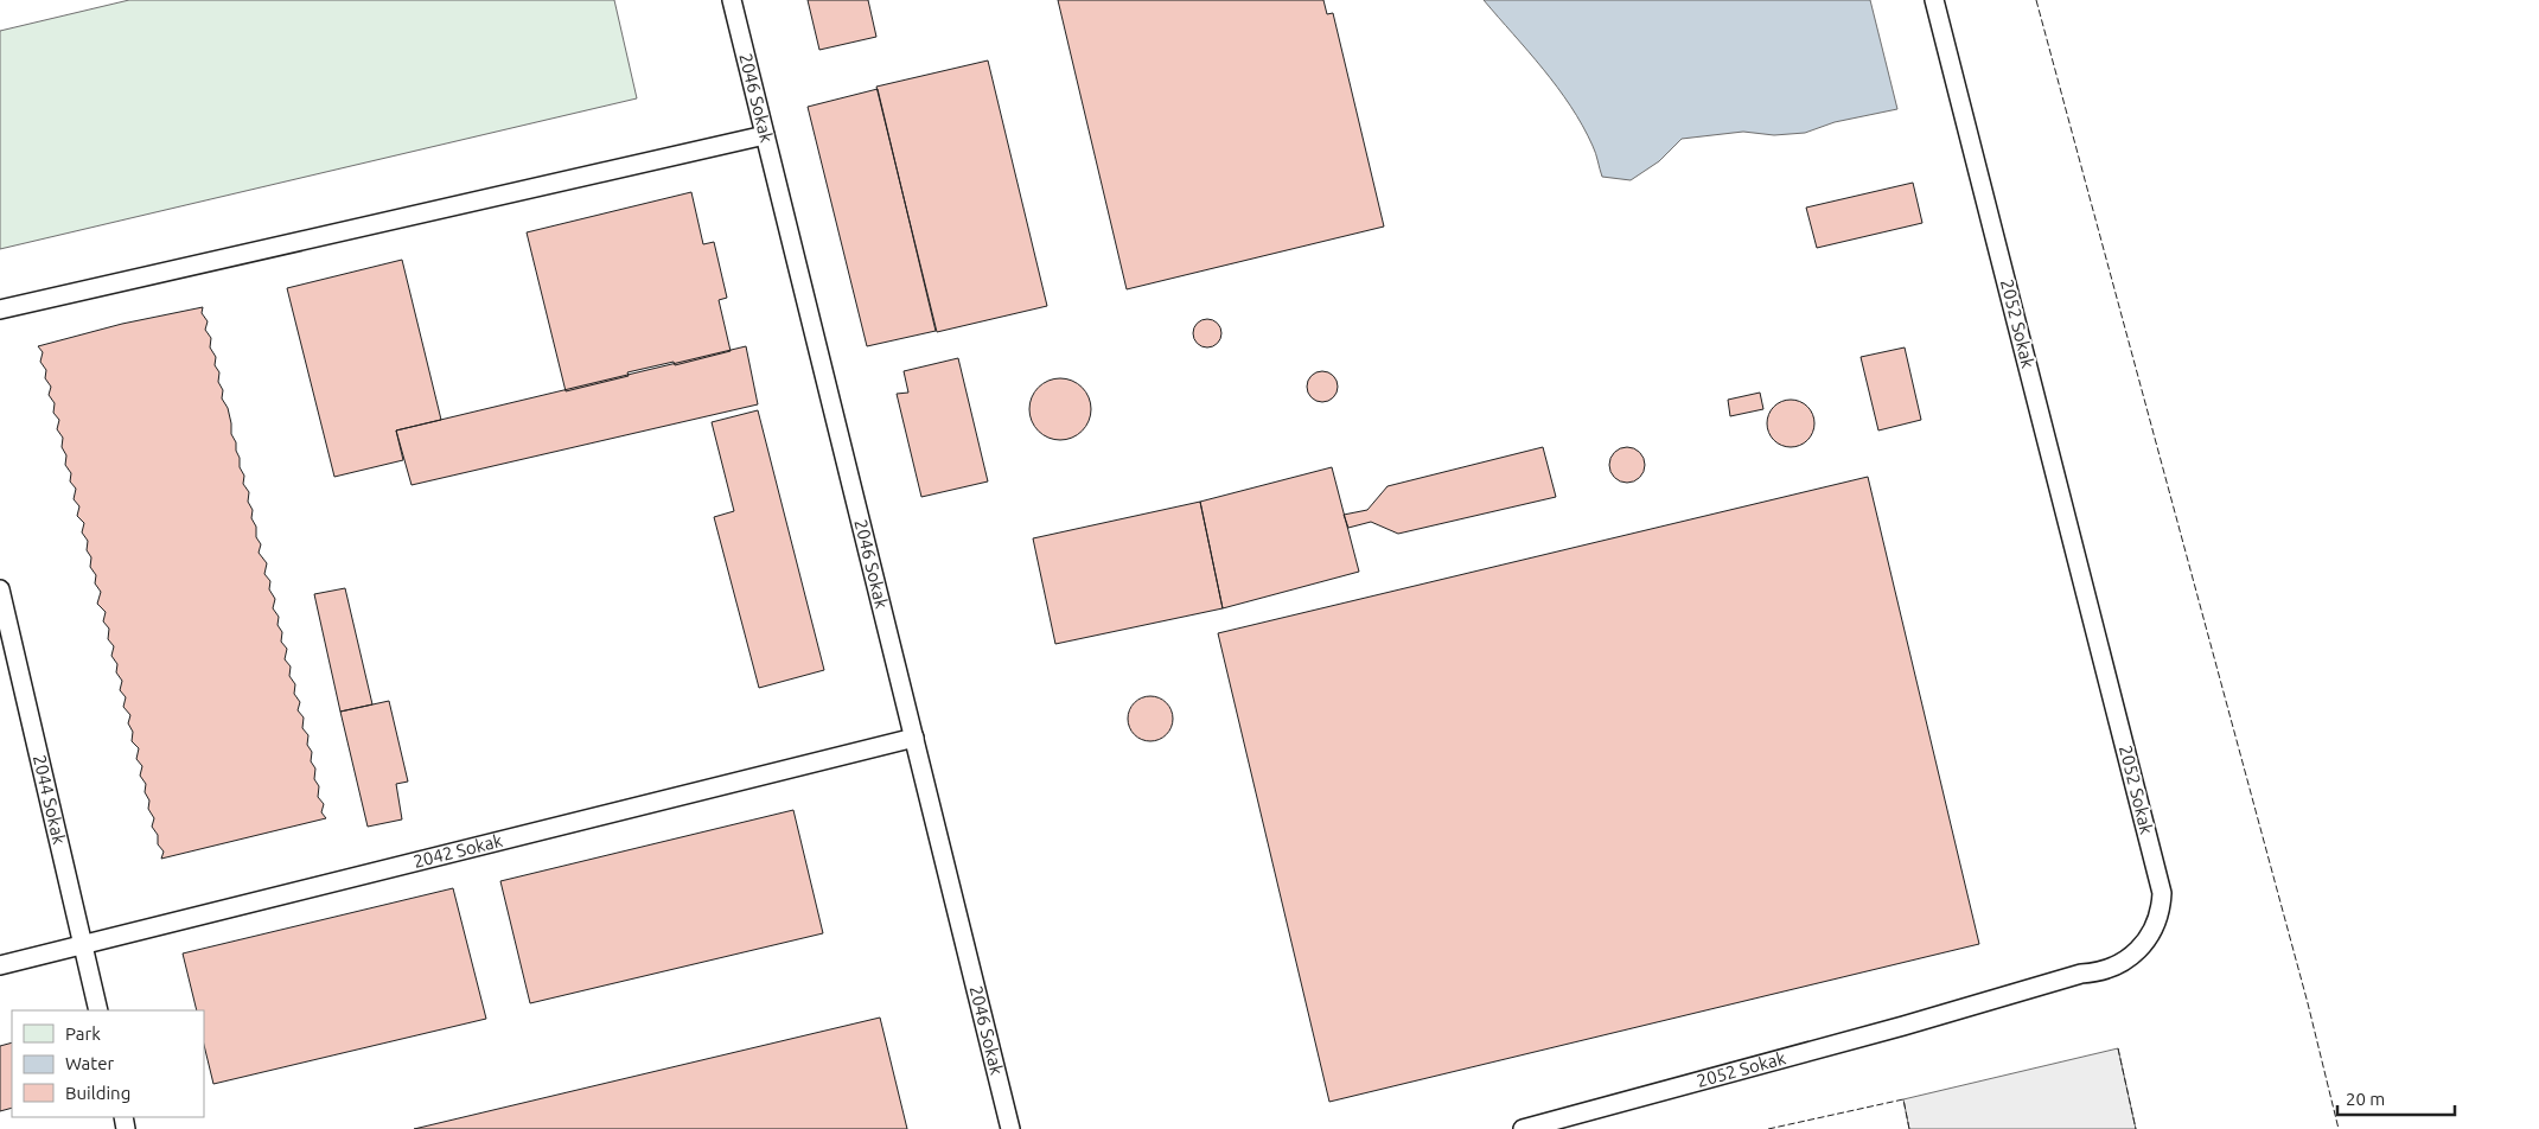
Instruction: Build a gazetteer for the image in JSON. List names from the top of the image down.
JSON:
{
  "streets": {
    "lane": [
      "2046 Sokak",
      "2052 Sokak",
      "2044 Sokak",
      "2042 Sokak"
    ]
  },
  "crossings": [
    ["2046 Sokak", "2042 Sokak"],
    ["2044 Sokak", "2042 Sokak"]
  ],
  "legend": ["Park", "Water", "Building"],
  "scale_bar": "20 m"
}
